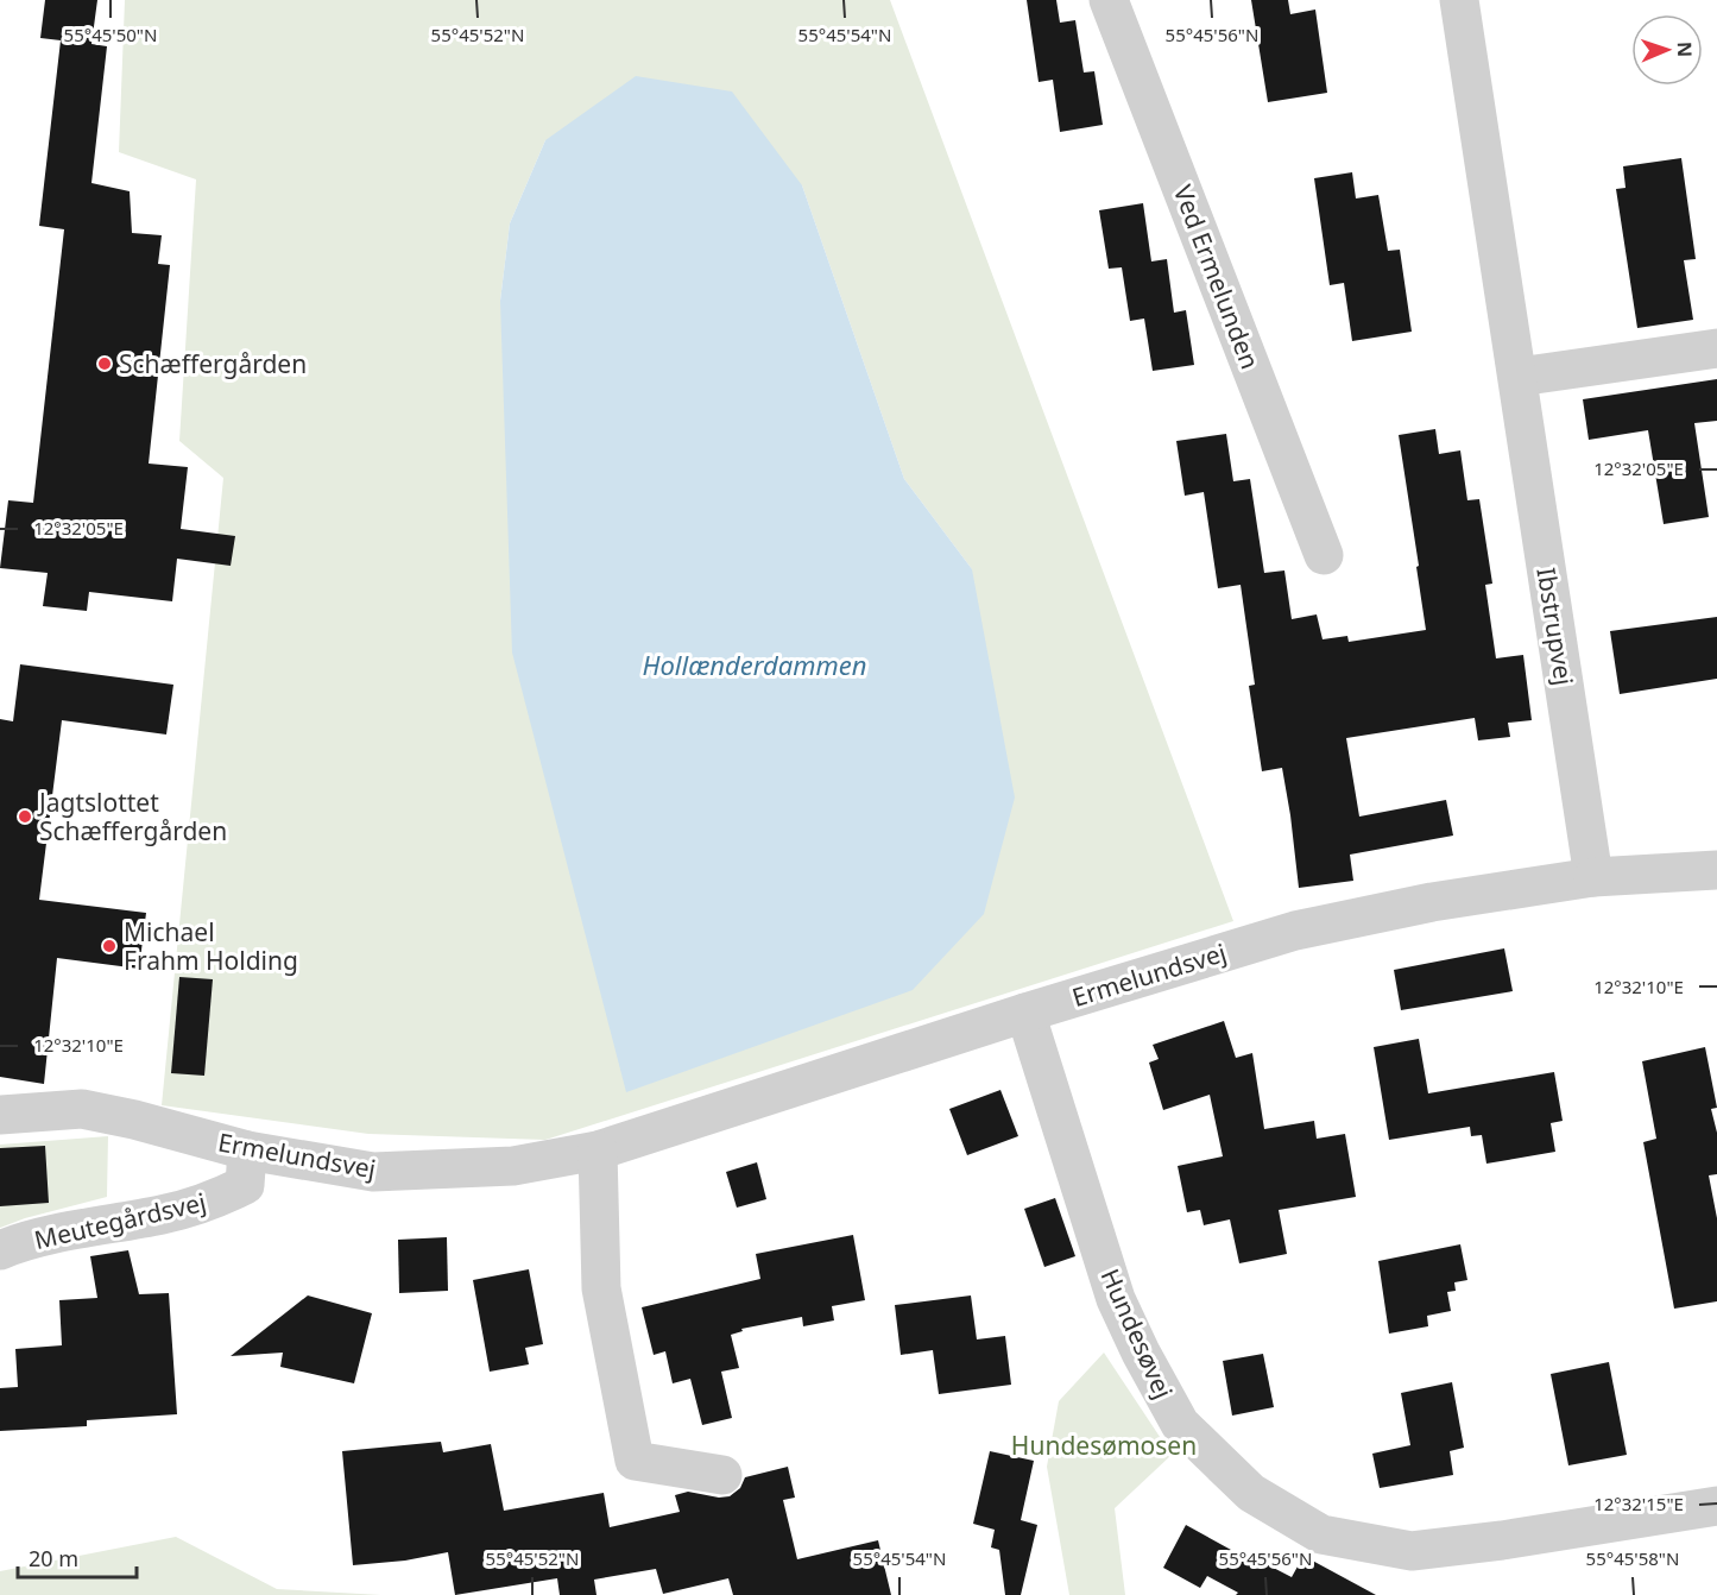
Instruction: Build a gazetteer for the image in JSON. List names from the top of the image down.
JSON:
{
  "streets": {
    "street": [
      "Ved Ermelunden",
      "Ibstrupvej",
      "Ermelundsvej",
      "Meutegårdsvej",
      "Hundesøvej"
    ]
  },
  "crossings": [
    ["Ibstrupvej", "Ermelundsvej"],
    ["Ermelundsvej", "Meutegårdsvej"],
    ["Ermelundsvej", "Hundesøvej"]
  ],
  "water": ["Hollænderdammen"],
  "parks": ["Hundesømosen"],
  "places": ["Schæffergården", "Jagtslottet Schæffergården", "Michael Frahm Holding"],
  "scale_bar": "20 m",
  "north": "right",
  "coordinates": [
    "55°45'50\"N",
    "55°45'52\"N",
    "55°45'54\"N",
    "55°45'56\"N",
    "12°32'05\"E",
    "12°32'10\"E",
    "12°32'15\"E",
    "55°45'58\"N"
  ]
}
